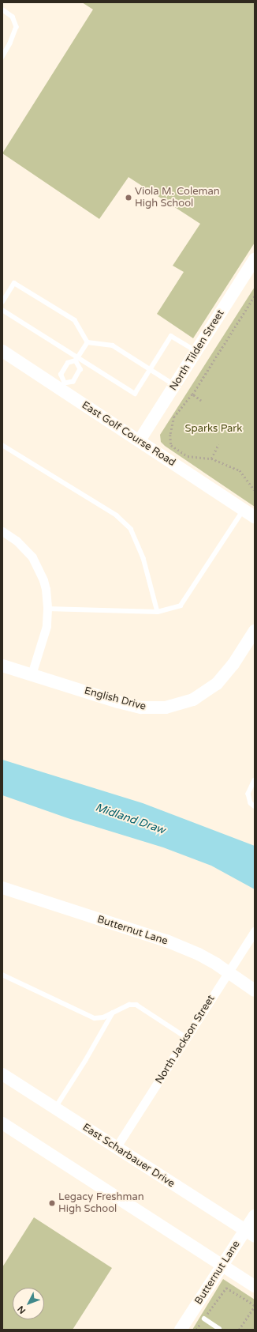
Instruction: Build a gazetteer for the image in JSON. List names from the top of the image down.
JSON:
{
  "streets": {
    "street": [
      "North Tilden Street",
      "East Golf Course Road",
      "English Drive",
      "Butternut Lane",
      "North Jackson Street",
      "East Scharbauer Drive"
    ]
  },
  "crossings": [
    ["North Tilden Street", "East Golf Course Road"],
    ["Butternut Lane", "North Jackson Street"],
    ["Butternut Lane", "East Scharbauer Drive"],
    ["North Jackson Street", "East Scharbauer Drive"]
  ],
  "water": ["Midland Draw"],
  "parks": ["Sparks Park"],
  "places": ["Viola M. Coleman High School", "Legacy Freshman High School"],
  "north": "bottom left"
}
